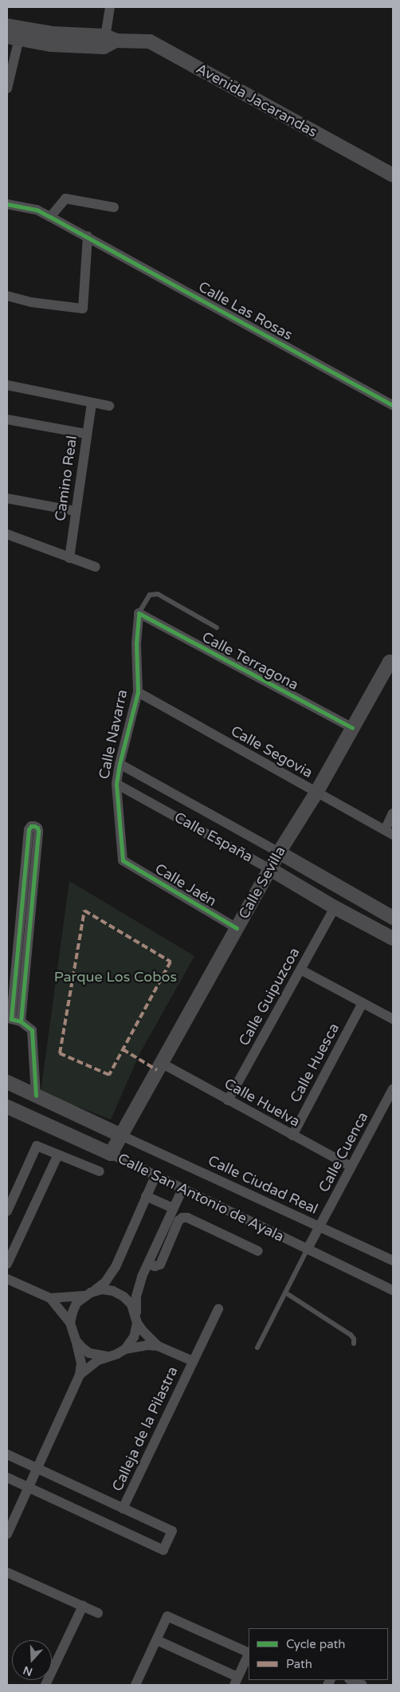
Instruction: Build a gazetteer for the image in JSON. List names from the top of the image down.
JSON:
{
  "streets": {
    "street": [
      "Avenida Jacarandas",
      "Calle Las Rosas",
      "Camino Real",
      "Calle Terragona",
      "Calle Navarra",
      "Calle Segovia",
      "Calle España",
      "Calle Sevilla",
      "Calle Jaén",
      "Calle Guipuzcoa",
      "Calle Huesca",
      "Calle Huelva",
      "Calle Cuenca",
      "Calle Ciudad Real",
      "Calle San Antonio de Ayala",
      "Calleja de la Pilastra"
    ]
  },
  "crossings": [
    ["Calle Terragona", "Calle Navarra"],
    ["Calle Terragona", "Calle Sevilla"],
    ["Calle Navarra", "Calle Segovia"],
    ["Calle Navarra", "Calle España"],
    ["Calle Navarra", "Calle Jaén"],
    ["Calle Segovia", "Calle Sevilla"],
    ["Calle España", "Calle Sevilla"],
    ["Calle España", "Calle Guipuzcoa"],
    ["Calle Sevilla", "Calle Jaén"],
    ["Calle Sevilla", "Calle Huelva"],
    ["Calle Sevilla", "Calle Ciudad Real"],
    ["Calle Sevilla", "Calle San Antonio de Ayala"],
    ["Calle Guipuzcoa", "Calle Huelva"],
    ["Calle Huesca", "Calle Huelva"],
    ["Calle Huelva", "Calle Cuenca"],
    ["Calle Cuenca", "Calle Ciudad Real"],
    ["Calle Cuenca", "Calle San Antonio de Ayala"]
  ],
  "parks": ["Parque Los Cobos"],
  "legend": ["Cycle path", "Path"],
  "north": "bottom"
}
